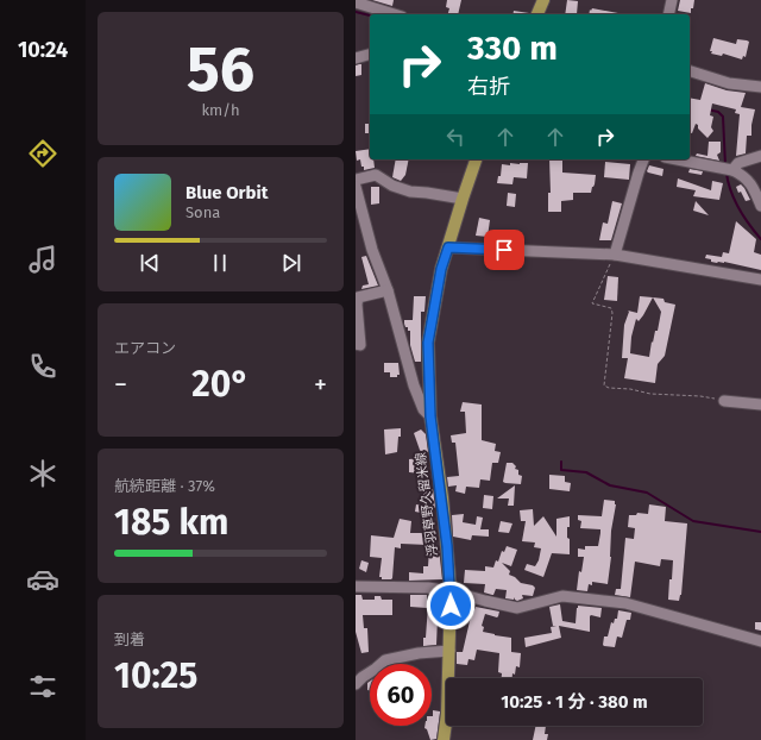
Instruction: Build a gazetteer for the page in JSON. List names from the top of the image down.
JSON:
{
  "streets": {
    "main road": ["浮羽草野久留米線"]
  },
  "page": {
    "tabs": "10:24",
    "tile": [
      ["56", "km/h"],
      "エアコン",
      ["航続距離 · 37%", "185 km"],
      ["到着", "10:25"]
    ],
    "turn": ["330 m", "右折"],
    "song": ["Blue Orbit", "Sona"],
    "heat": ["−", "20°", "+"],
    "limit": "60",
    "trip": "10:25 · 1 分 · 380 m"
  }
}
